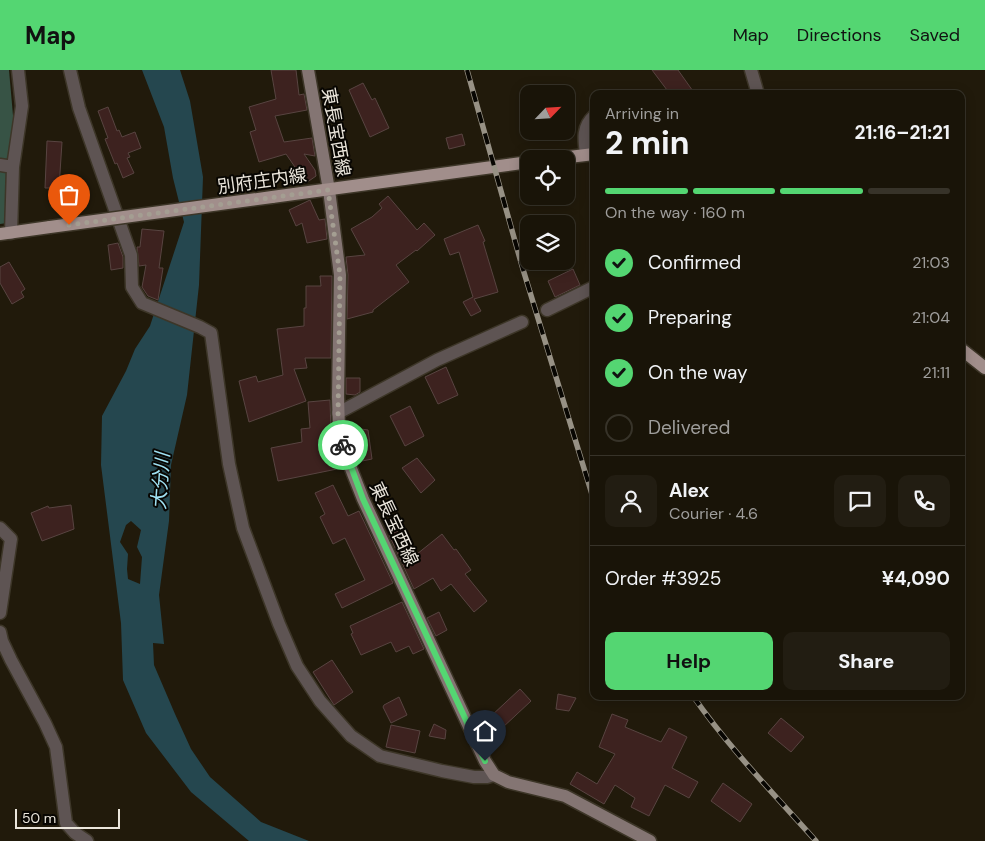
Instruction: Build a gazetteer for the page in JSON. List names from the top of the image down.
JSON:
{
  "streets": {
    "main road": ["東長宝西線", "別府庄内線"]
  },
  "crossings": [
    ["東長宝西線", "別府庄内線"]
  ],
  "water": ["大分川"],
  "scale_bar": "50 m",
  "north": "top right",
  "page": {
    "header": "Map",
    "nav": ["Map", "Directions", "Saved"],
    "heading": ["2 min", "Arriving in", "21:16–21:21"],
    "panel": [
      "Alex",
      "Courier · 4.6",
      "Order #3925",
      "¥4,090"
    ],
    "bar": "On the way · 160 m",
    "list": [
      ["Confirmed", "21:03"],
      ["Preparing", "21:04"],
      ["On the way", "21:11"],
      "Delivered"
    ],
    "buttons": ["Help", "Share"],
    "scale": "50 m"
  }
}
